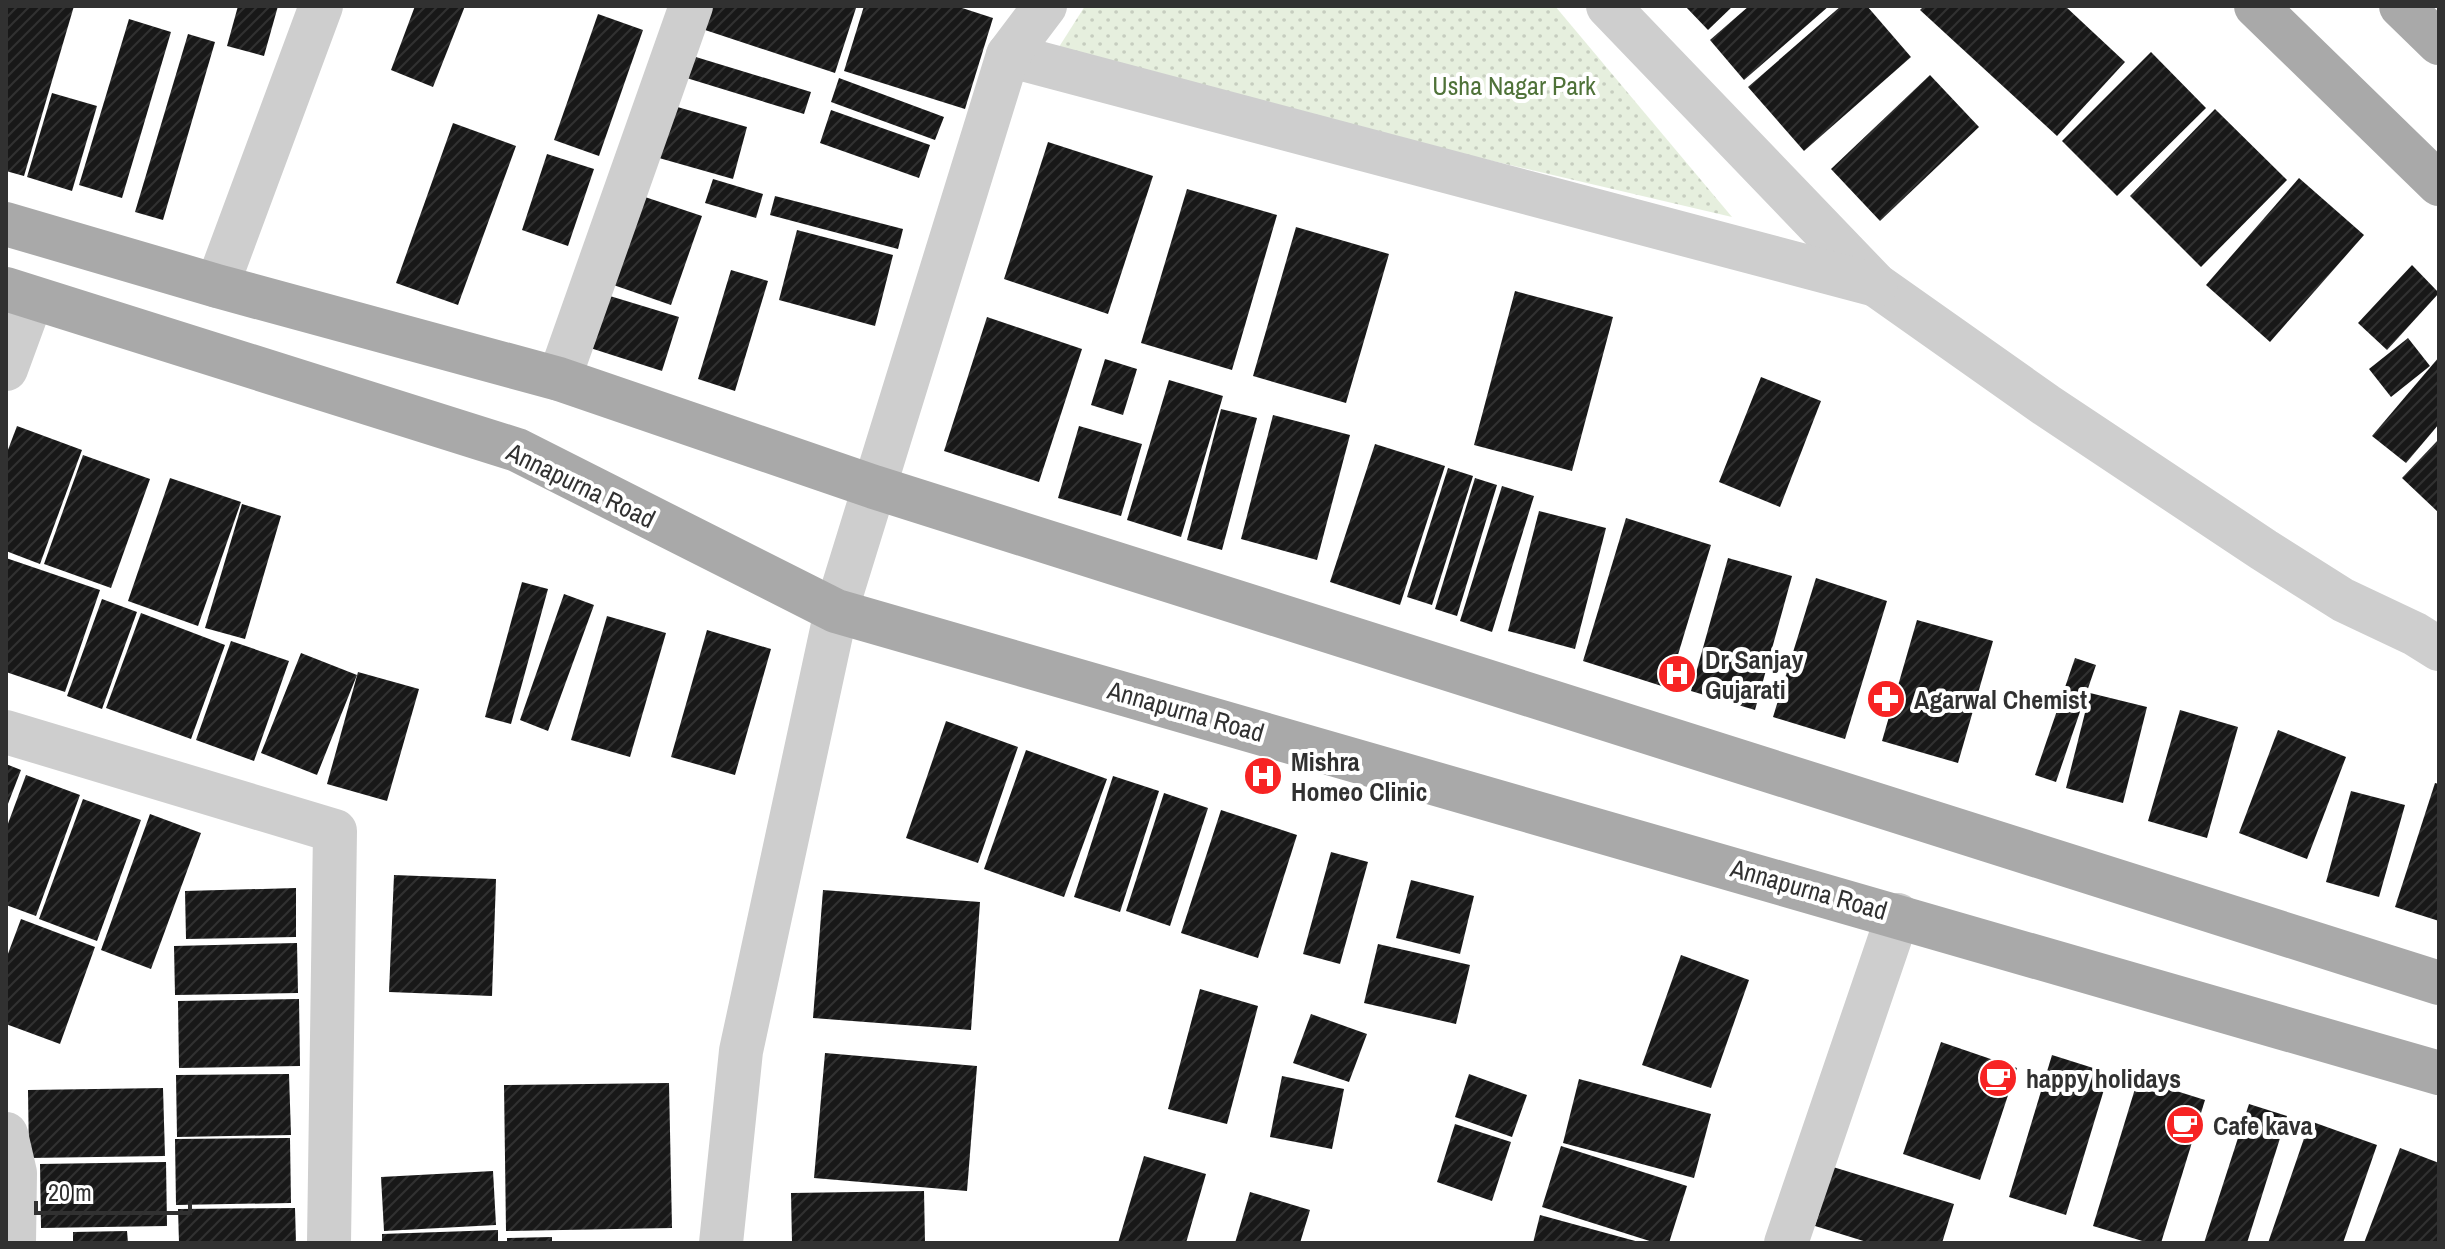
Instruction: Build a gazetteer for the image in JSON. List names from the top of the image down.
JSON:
{
  "streets": {
    "main road": ["Annapurna Road"]
  },
  "parks": ["Usha Nagar Park"],
  "places": {
    "hospital": ["Dr Sanjay Gujarati", "Mishra Homeo Clinic"],
    "pharmacy": ["Agarwal Chemist"],
    "cafe": ["happy holidays", "Cafe kava"]
  },
  "scale_bar": "20 m"
}
